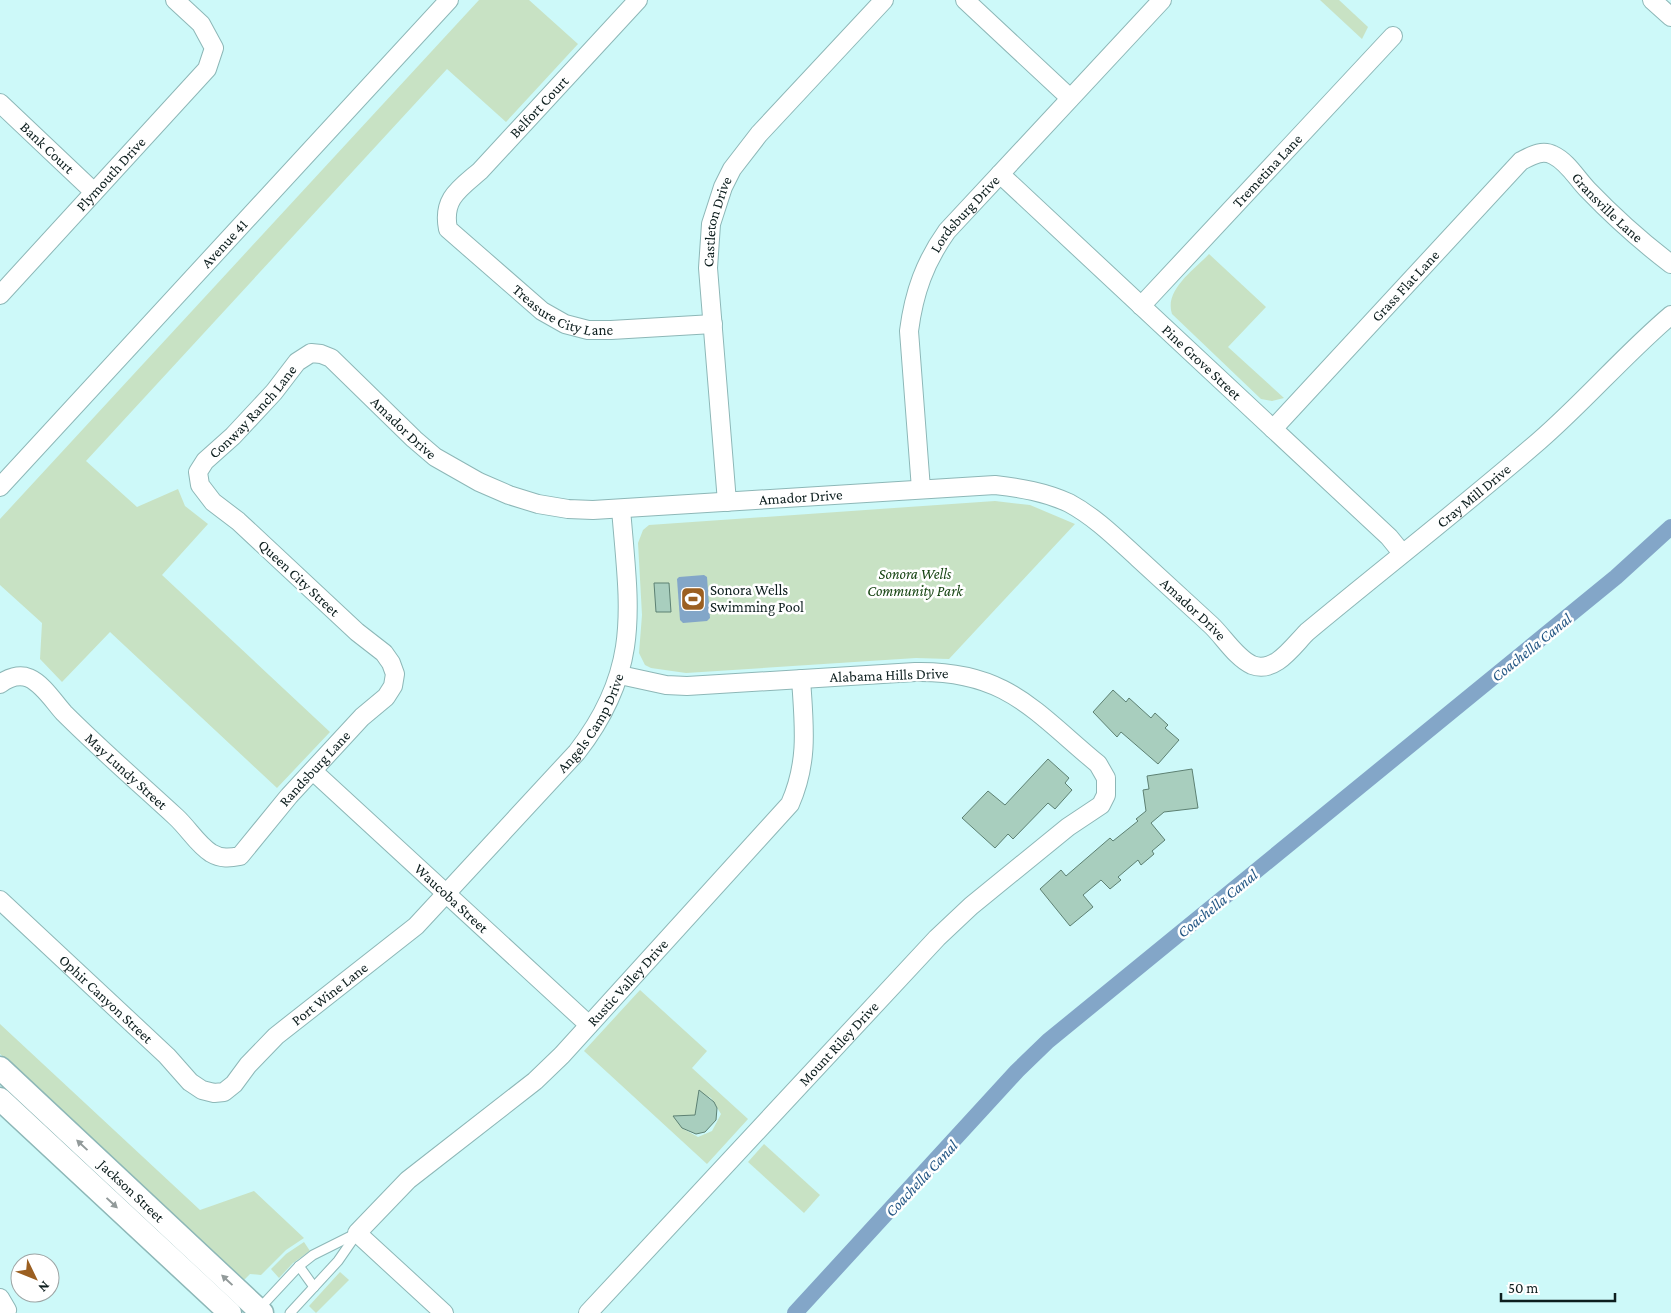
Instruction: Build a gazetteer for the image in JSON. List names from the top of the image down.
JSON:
{
  "streets": {
    "street": [
      "Belfort Court",
      "Bank Court",
      "Tremetina Lane",
      "Plymouth Drive",
      "Gransville Lane",
      "Lordsburg Drive",
      "Castleton Drive",
      "Avenue 41",
      "Grass Flat Lane",
      "Treasure City Lane",
      "Pine Grove Street",
      "Conway Ranch Lane",
      "Amador Drive",
      "Cray Mill Drive",
      "Queen City Street",
      "Alabama Hills Drive",
      "Angels Camp Drive",
      "Randsburg Lane",
      "May Lundy Street",
      "Waucoba Street",
      "Rustic Valley Drive",
      "Port Wine Lane",
      "Ophir Canyon Street",
      "Mount Riley Drive",
      "Jackson Street"
    ]
  },
  "crossings": [
    ["Belfort Court", "Treasure City Lane"],
    ["Bank Court", "Plymouth Drive"],
    ["Tremetina Lane", "Pine Grove Street"],
    ["Gransville Lane", "Grass Flat Lane"],
    ["Lordsburg Drive", "Pine Grove Street"],
    ["Lordsburg Drive", "Amador Drive"],
    ["Castleton Drive", "Treasure City Lane"],
    ["Castleton Drive", "Amador Drive"],
    ["Grass Flat Lane", "Pine Grove Street"],
    ["Pine Grove Street", "Cray Mill Drive"],
    ["Conway Ranch Lane", "Amador Drive"],
    ["Conway Ranch Lane", "Queen City Street"],
    ["Amador Drive", "Cray Mill Drive"],
    ["Amador Drive", "Angels Camp Drive"],
    ["Queen City Street", "Randsburg Lane"],
    ["Alabama Hills Drive", "Angels Camp Drive"],
    ["Alabama Hills Drive", "Rustic Valley Drive"],
    ["Alabama Hills Drive", "Mount Riley Drive"],
    ["Angels Camp Drive", "Waucoba Street"],
    ["Angels Camp Drive", "Port Wine Lane"],
    ["Randsburg Lane", "May Lundy Street"],
    ["Randsburg Lane", "Waucoba Street"],
    ["Waucoba Street", "Rustic Valley Drive"],
    ["Waucoba Street", "Port Wine Lane"],
    ["Rustic Valley Drive", "Jackson Street"],
    ["Port Wine Lane", "Ophir Canyon Street"]
  ],
  "water": ["Coachella Canal"],
  "parks": ["Sonora Wells Community Park"],
  "places": {
    "sports": ["Sonora Wells Swimming Pool"]
  },
  "scale_bar": "50 m",
  "north": "bottom right"
}
